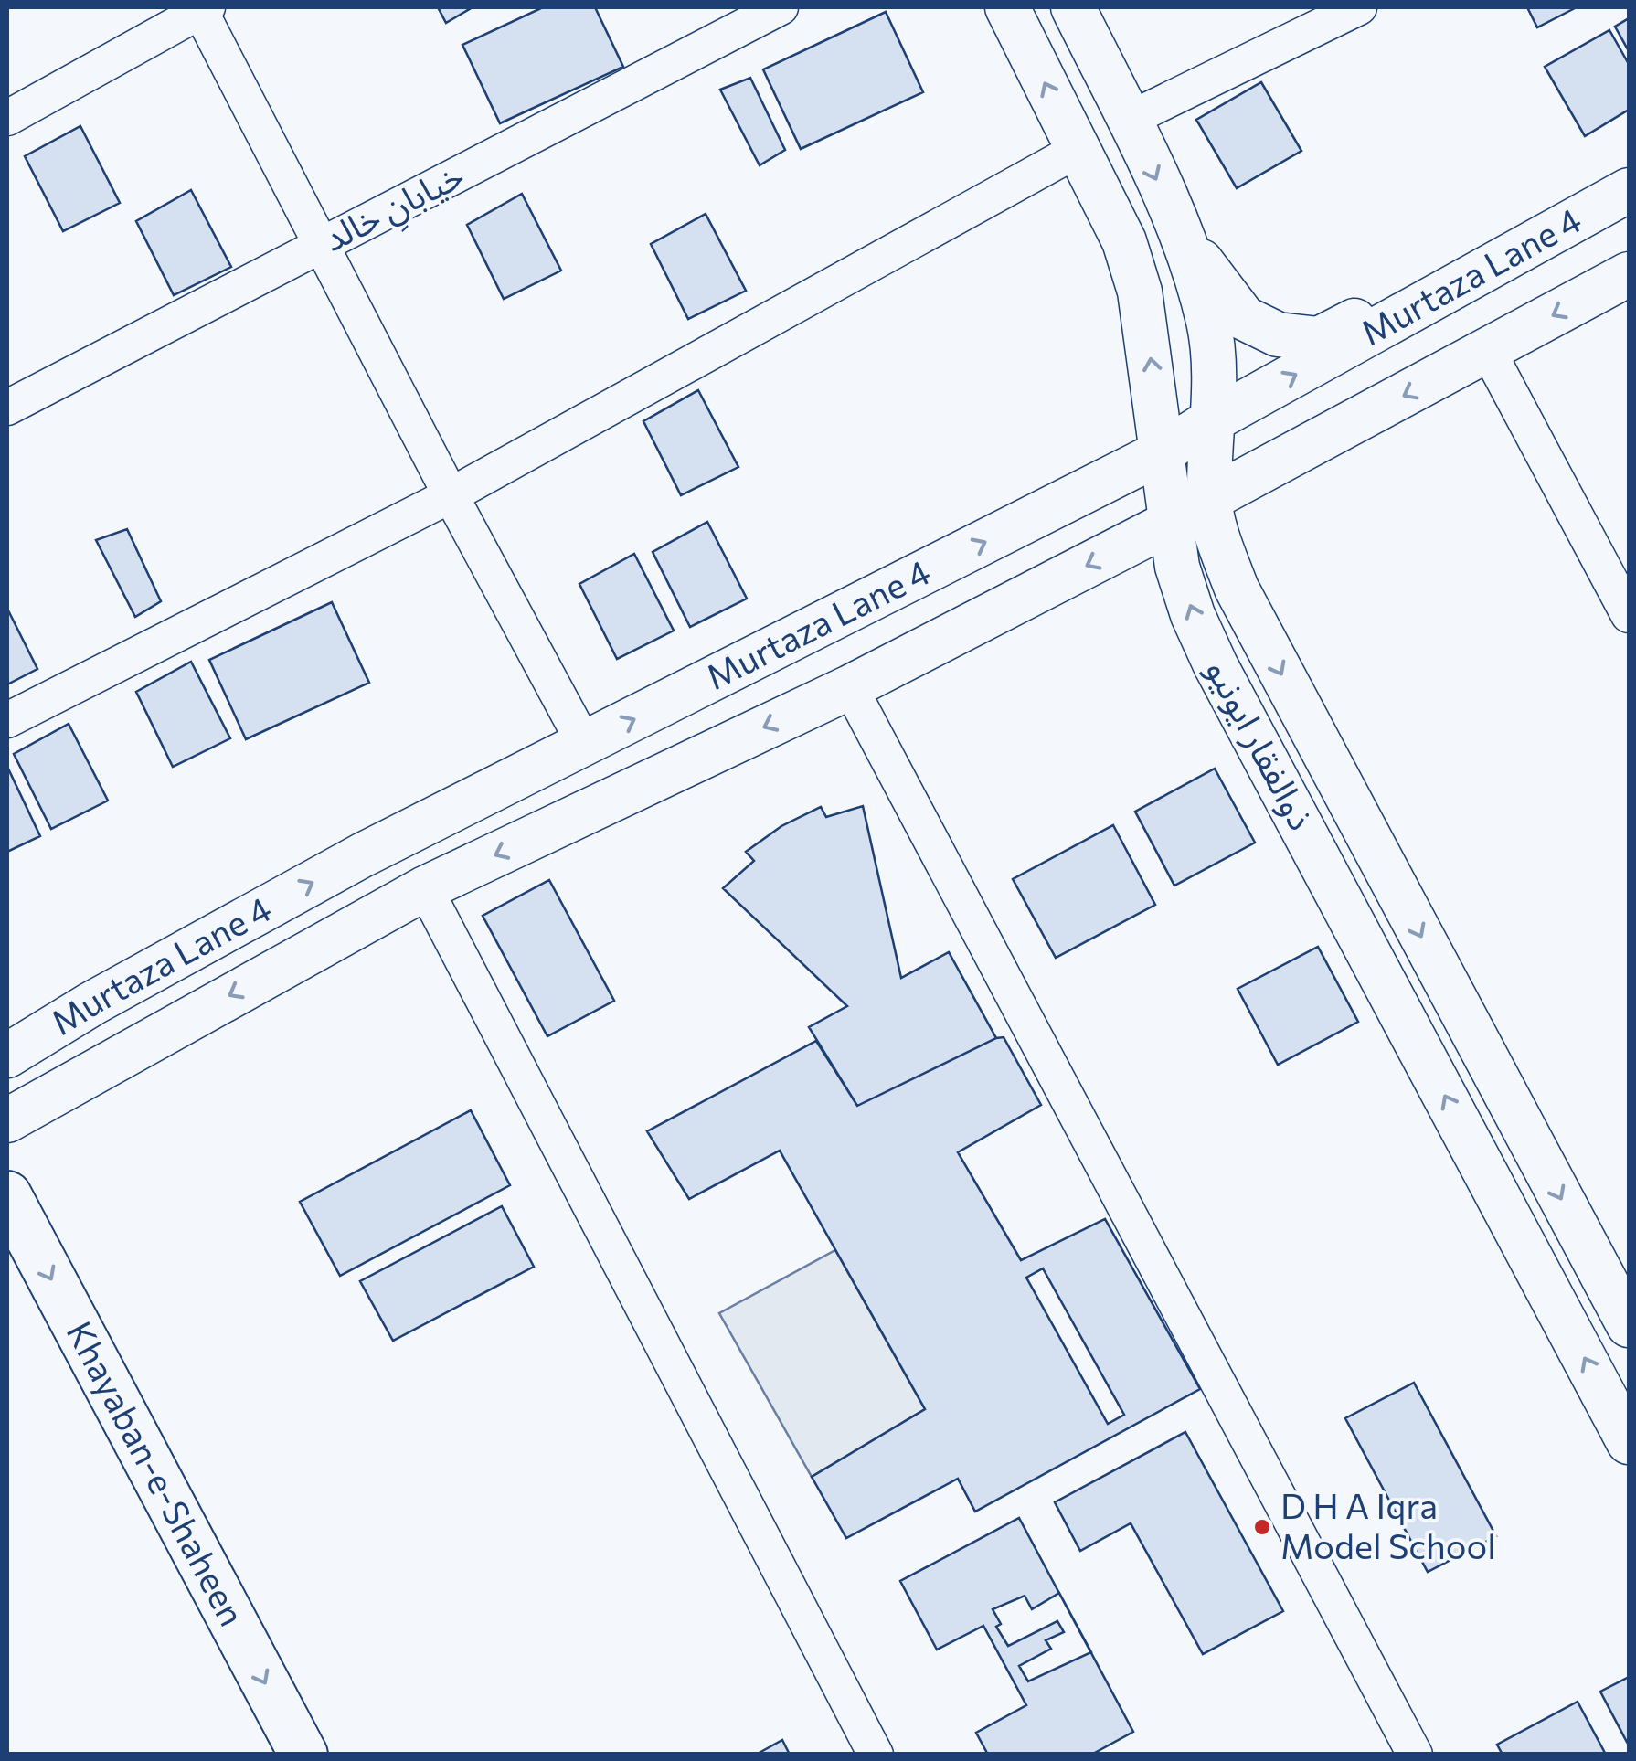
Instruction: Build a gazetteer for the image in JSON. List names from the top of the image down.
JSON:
{
  "streets": {
    "main road": ["Khayaban-e-Shaheen"],
    "street": ["خیابانِ خالد", "Murtaza Lane 4", "ذوالفقار ایونیو"]
  },
  "crossings": [
    ["Murtaza Lane 4", "ذوالفقار ایونیو"]
  ],
  "one_way": ["Khayaban-e-Shaheen"],
  "places": ["D H A Iqra Model School"]
}
